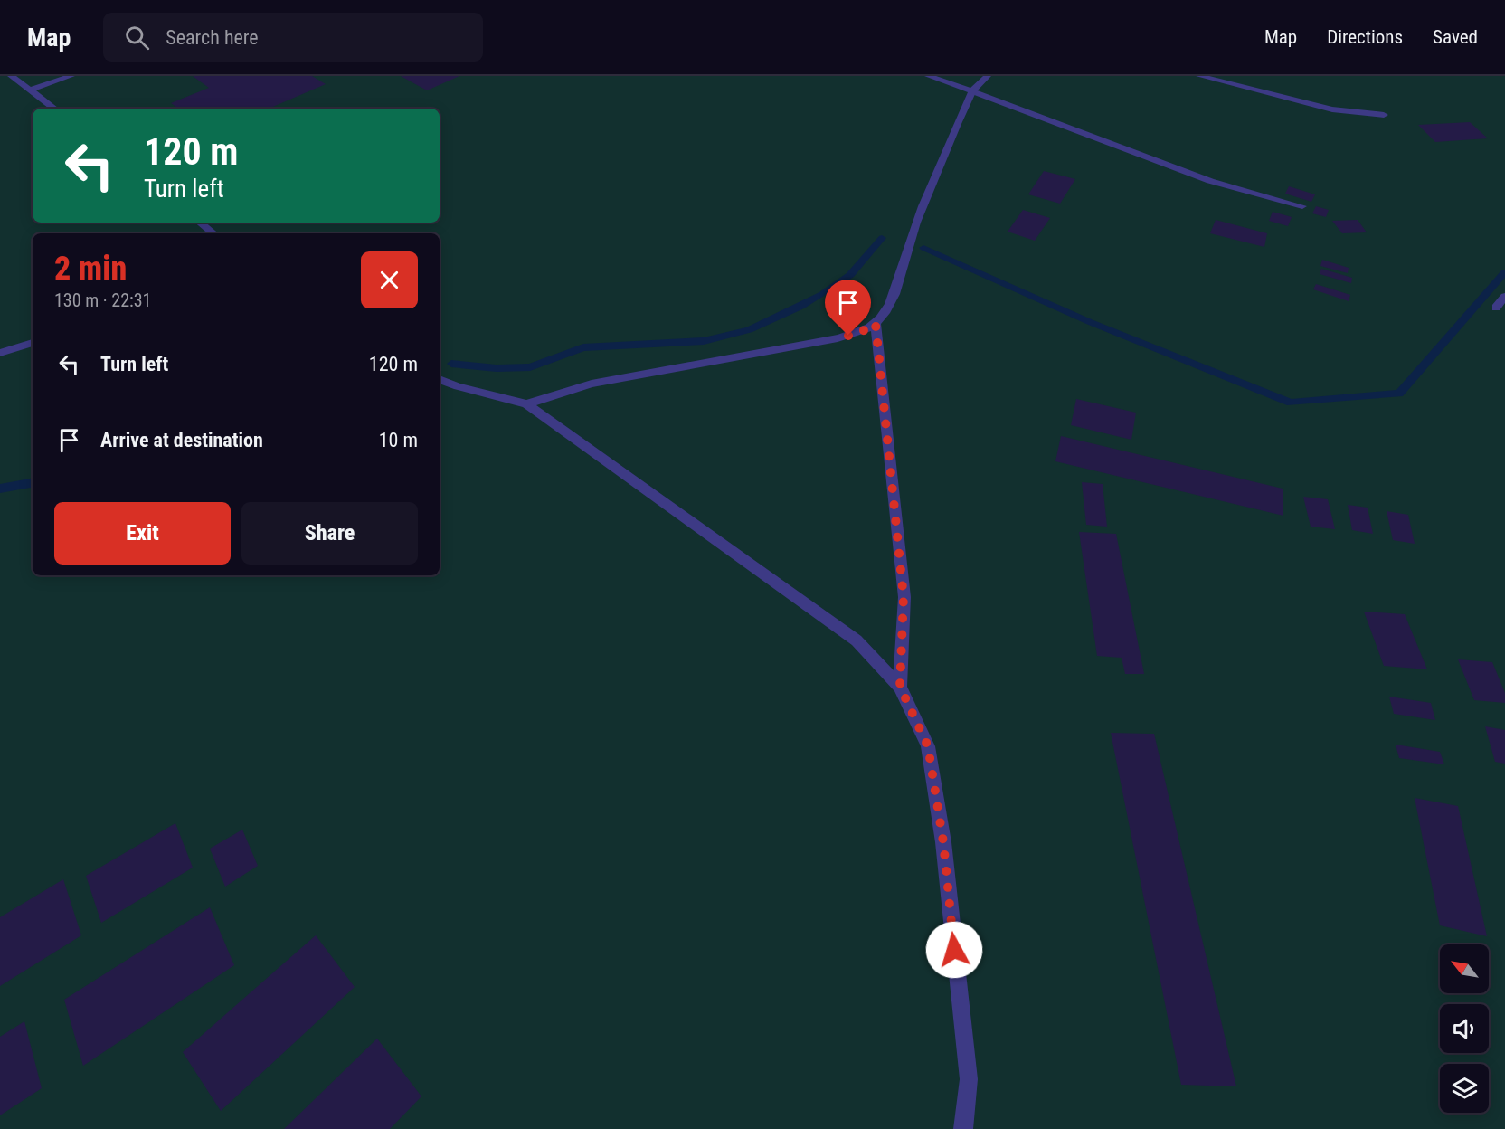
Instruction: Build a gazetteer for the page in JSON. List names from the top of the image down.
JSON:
{
  "north": "top left",
  "page": {
    "header": "Map",
    "search": "Search here",
    "nav": ["Map", "Directions", "Saved"],
    "turn": ["120 m", "Turn left"],
    "heading": ["2 min", "130 m · 22:31"],
    "list": [
      {
        "name": "Turn left",
        "value": "120 m"
      },
      {
        "name": "Arrive at destination",
        "value": "10 m"
      }
    ],
    "buttons": ["Exit", "Share"]
  }
}
